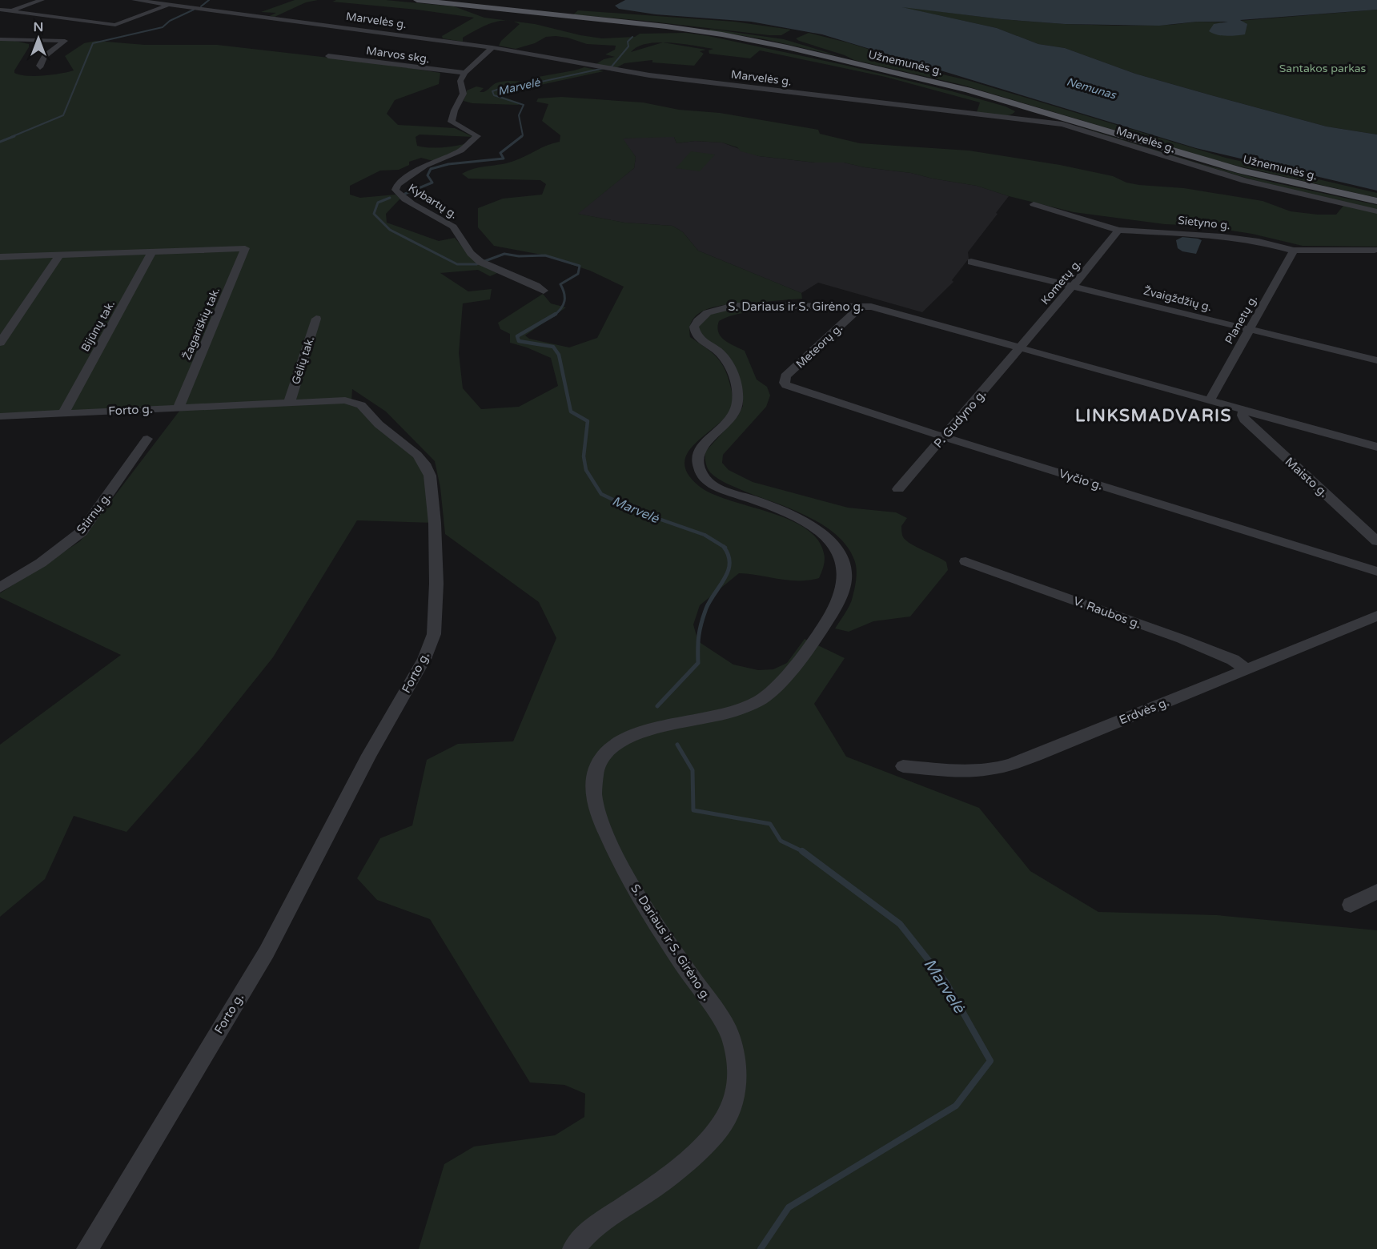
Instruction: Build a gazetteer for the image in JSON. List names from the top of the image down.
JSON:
{
  "streets": {
    "main road": ["Užnemunės g."],
    "street": [
      "Marvelės g.",
      "Marvos skg.",
      "Kybartų g.",
      "Sietyno g.",
      "Kometų g.",
      "Žvaigždžių g.",
      "S. Dariaus ir S. Girėno g.",
      "Planetų g.",
      "Žagariškių tak.",
      "Bijūnų tak.",
      "Meteorų g.",
      "Gėlių tak.",
      "Forto g.",
      "P. Gudyno g.",
      "Maisto g.",
      "Vyčio g.",
      "Stirnų g.",
      "V. Raubos g.",
      "Erdvės g."
    ]
  },
  "crossings": [
    ["Marvos skg.", "Kybartų g."],
    ["Sietyno g.", "Kometų g."],
    ["Sietyno g.", "Planetų g."],
    ["Kometų g.", "Žvaigždžių g."],
    ["Kometų g.", "S. Dariaus ir S. Girėno g."],
    ["Kometų g.", "P. Gudyno g."],
    ["Žvaigždžių g.", "Planetų g."],
    ["S. Dariaus ir S. Girėno g.", "Planetų g."],
    ["S. Dariaus ir S. Girėno g.", "Meteorų g."],
    ["S. Dariaus ir S. Girėno g.", "P. Gudyno g."],
    ["S. Dariaus ir S. Girėno g.", "Maisto g."],
    ["Žagariškių tak.", "Bijūnų tak."],
    ["Žagariškių tak.", "Forto g."],
    ["Bijūnų tak.", "Forto g."],
    ["Meteorų g.", "Vyčio g."],
    ["Gėlių tak.", "Forto g."],
    ["P. Gudyno g.", "Vyčio g."],
    ["V. Raubos g.", "Erdvės g."]
  ],
  "districts": ["LINKSMADVARIS"],
  "water": ["Marvelė", "Nemunas"],
  "parks": ["Santakos parkas"],
  "north": "top"
}
